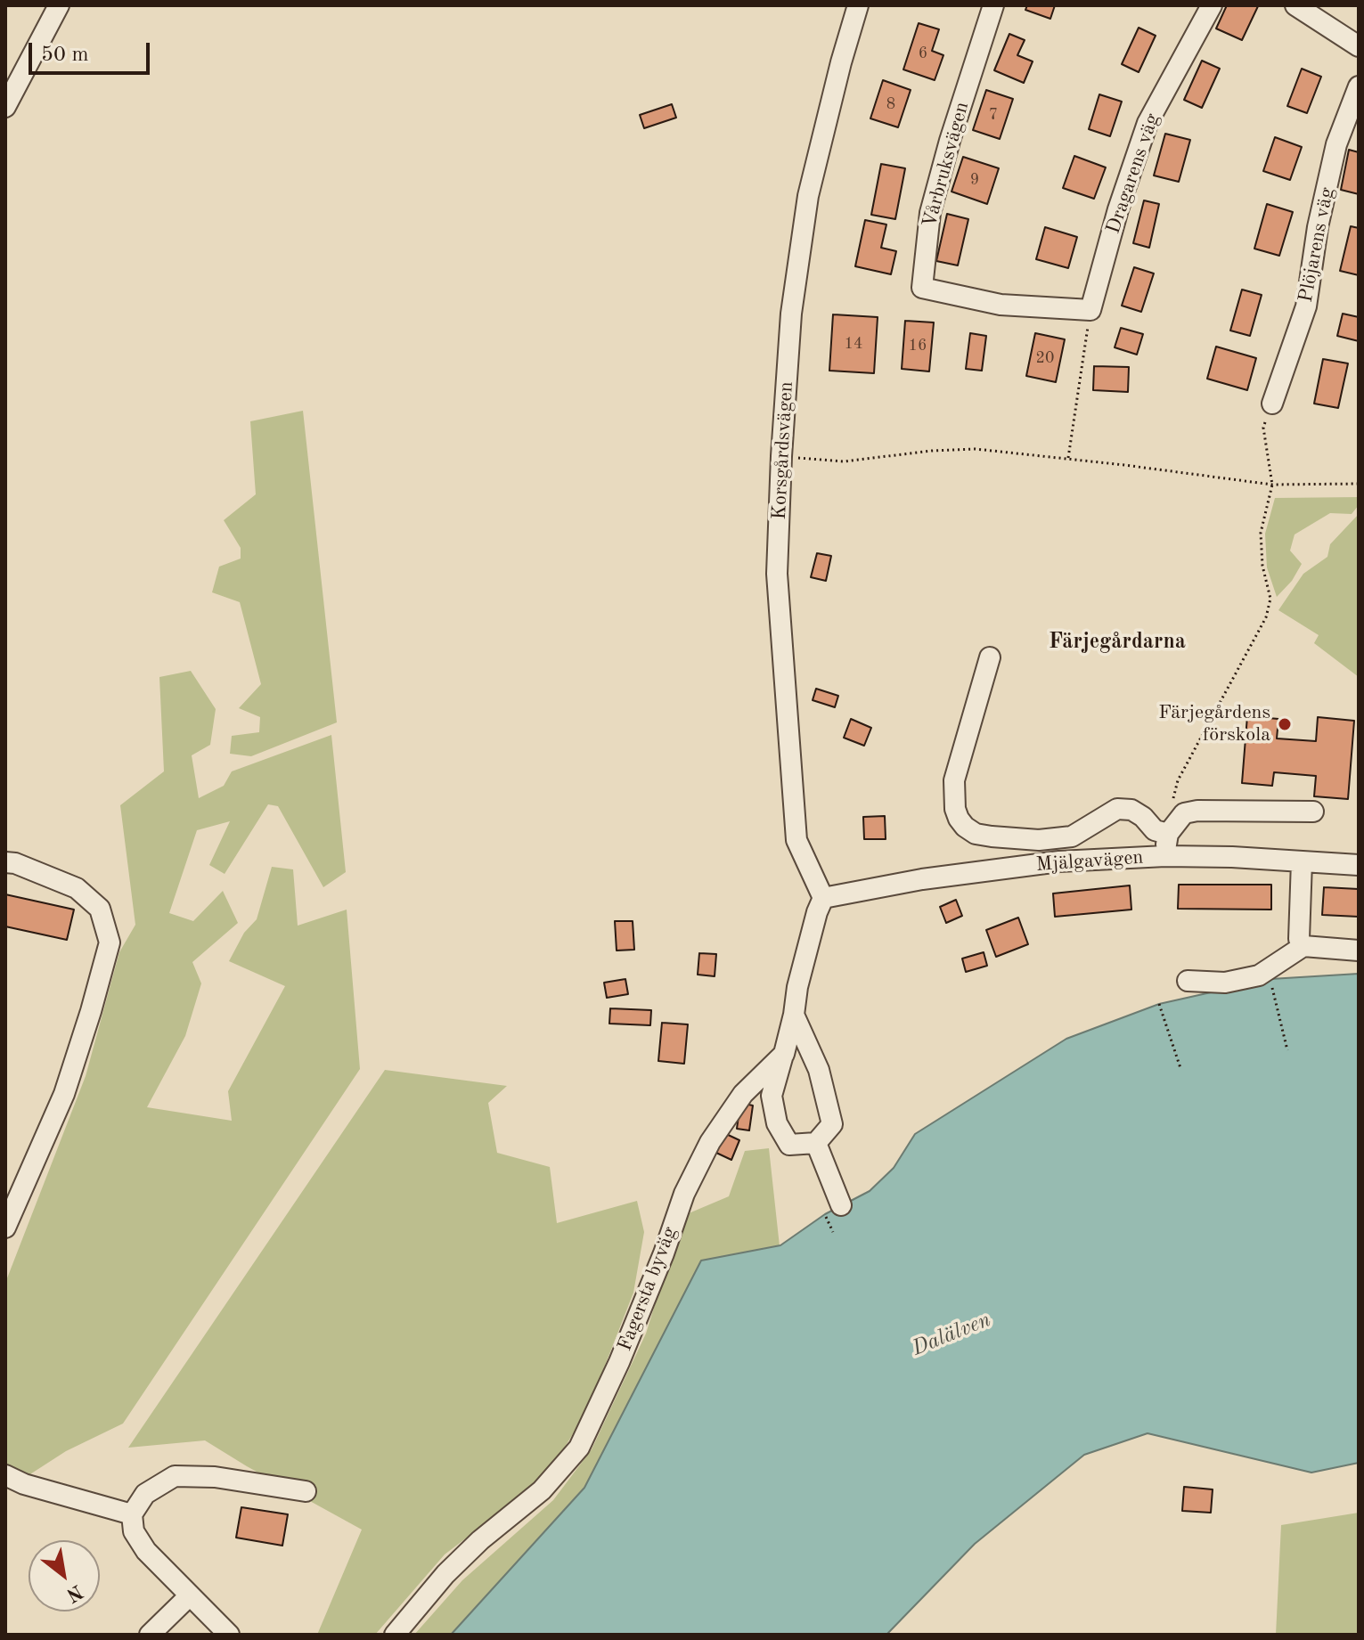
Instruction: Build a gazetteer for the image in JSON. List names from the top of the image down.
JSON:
{
  "streets": {
    "street": [
      "Vårbruksvägen",
      "Dragarens väg",
      "Plöjarens väg",
      "Korsgårdsvägen",
      "Mjälgavägen",
      "Fagersta byväg"
    ]
  },
  "crossings": [
    ["Vårbruksvägen", "Dragarens väg"],
    ["Korsgårdsvägen", "Mjälgavägen"]
  ],
  "districts": ["Färjegårdarna"],
  "water": ["Dalälven"],
  "places": ["Färjegårdens förskola"],
  "house_numbers": [
    "6",
    "8",
    "7",
    "9",
    "14",
    "16",
    "20"
  ],
  "scale_bar": "50 m",
  "north": "bottom right"
}
